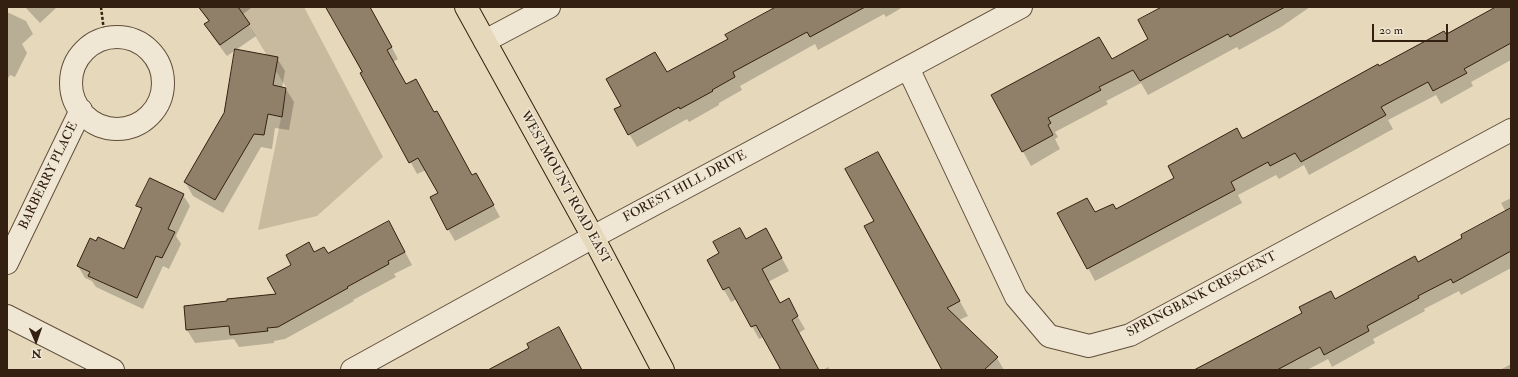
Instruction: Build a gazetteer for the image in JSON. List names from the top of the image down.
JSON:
{
  "streets": {
    "main road": ["WESTMOUNT ROAD EAST"],
    "street": ["BARBERRY PLACE", "FOREST HILL DRIVE", "SPRINGBANK CRESCENT"]
  },
  "crossings": [
    ["FOREST HILL DRIVE", "WESTMOUNT ROAD EAST"],
    ["FOREST HILL DRIVE", "SPRINGBANK CRESCENT"]
  ],
  "scale_bar": "20 m",
  "north": "bottom"
}
